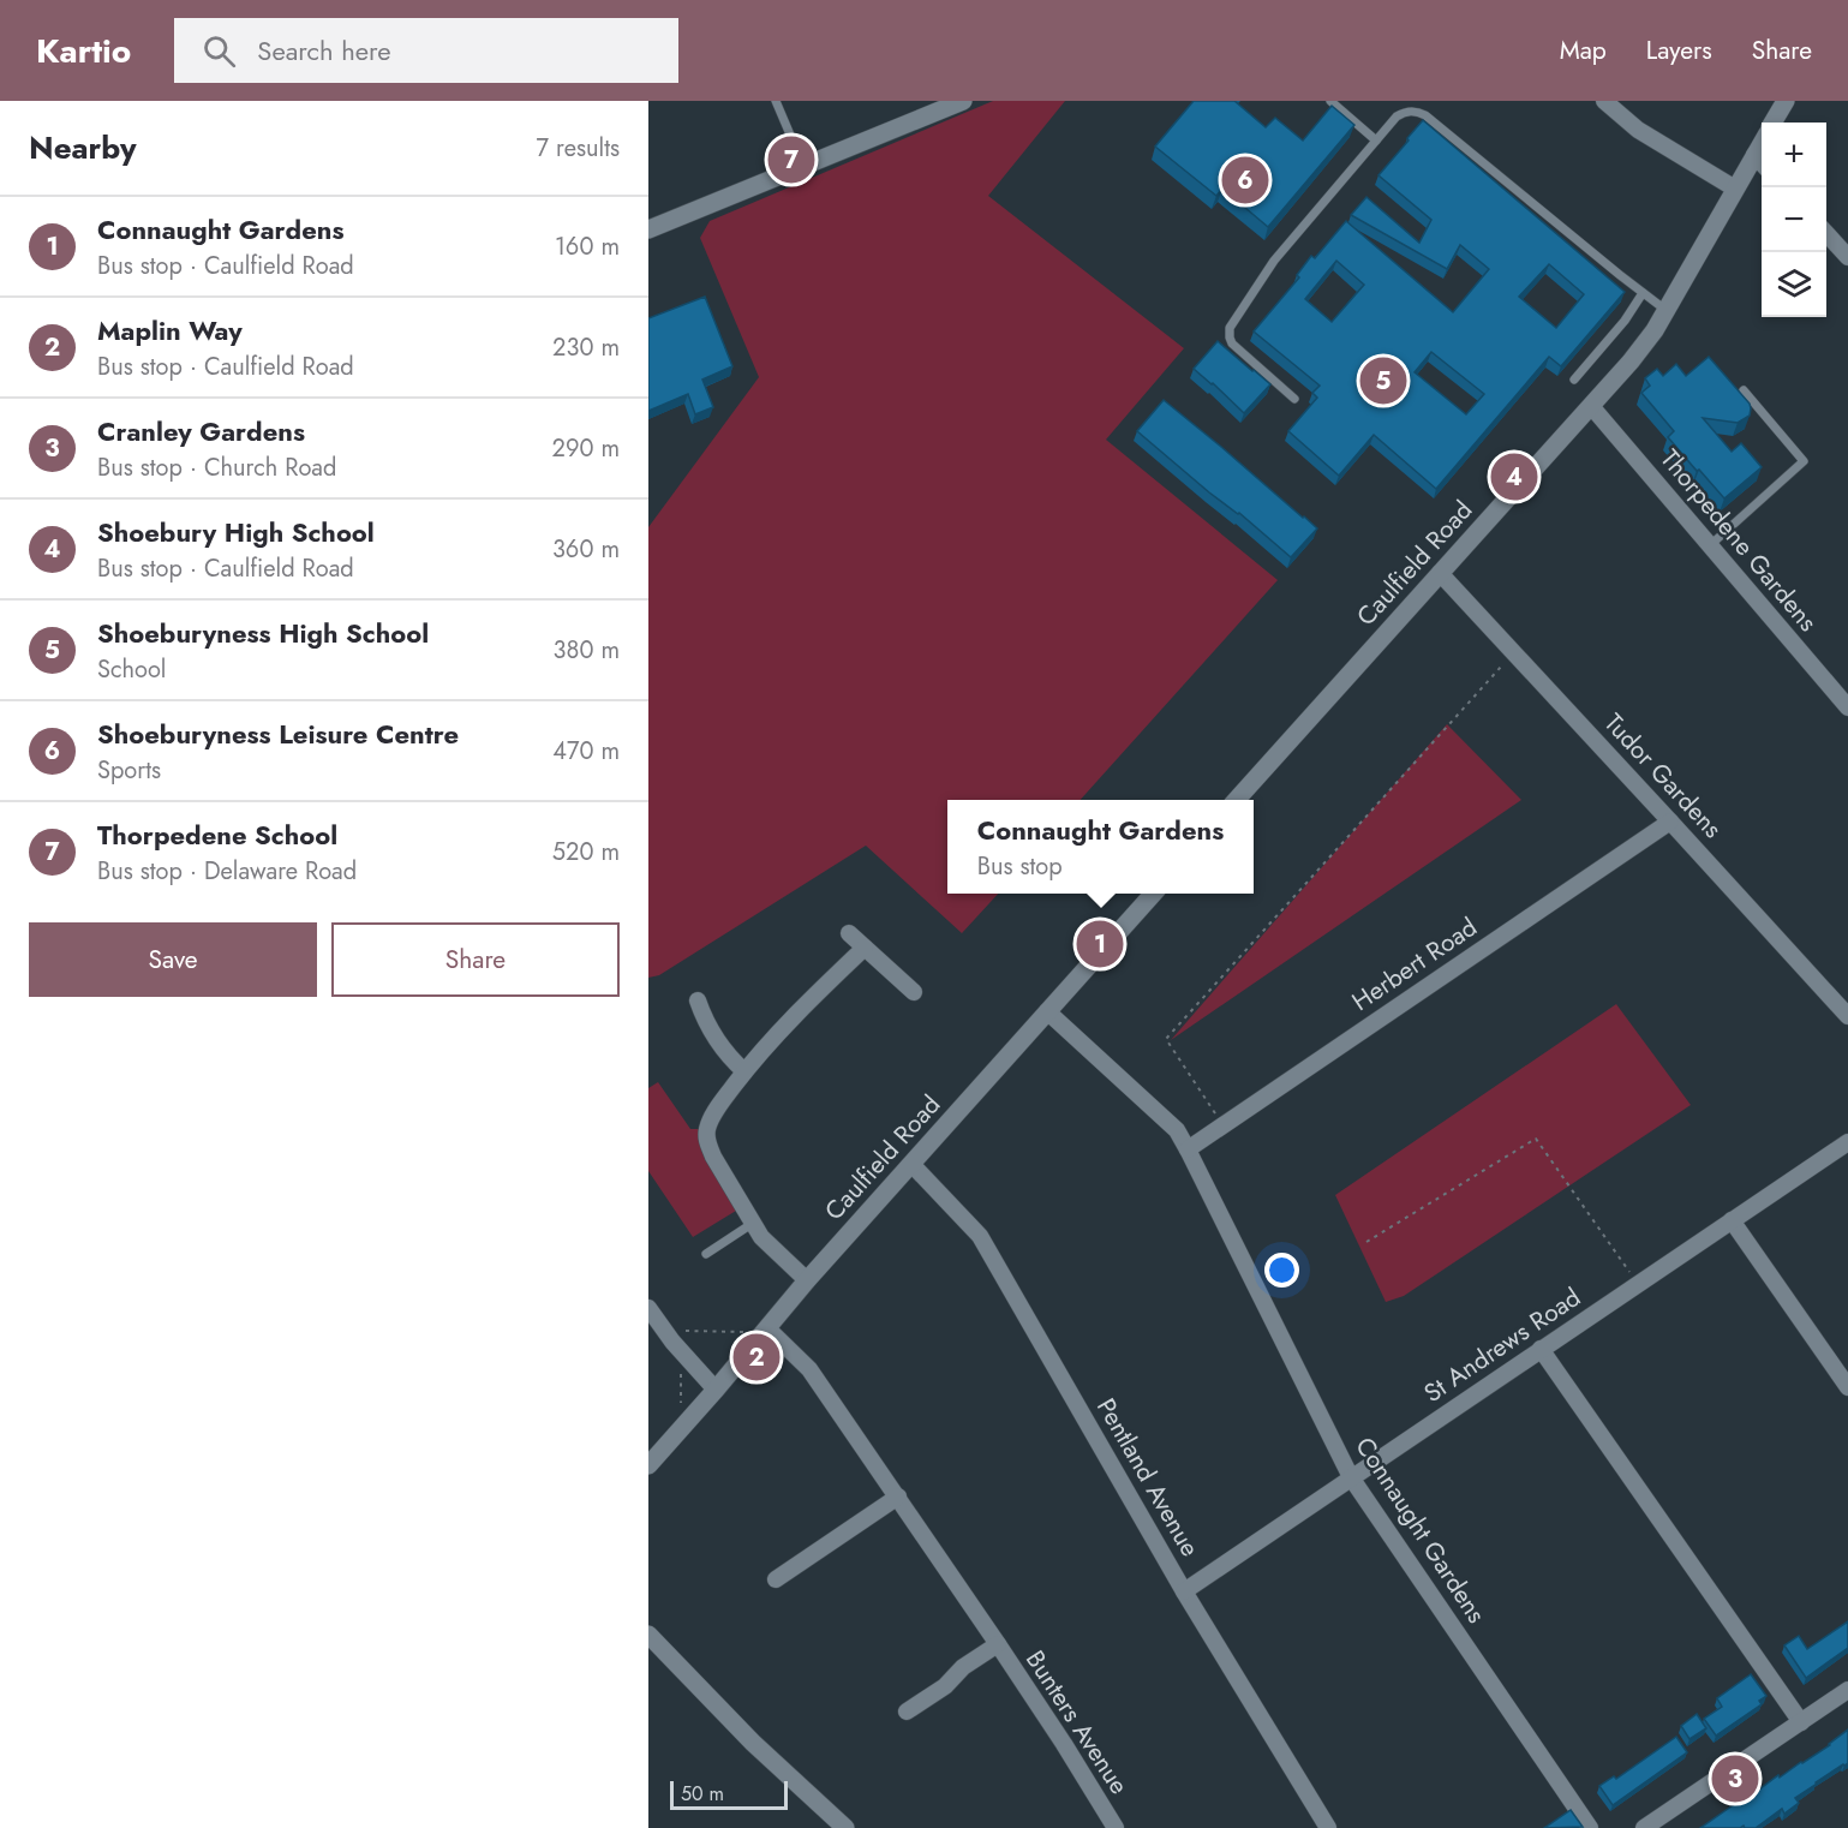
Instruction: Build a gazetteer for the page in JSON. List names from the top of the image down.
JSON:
{
  "streets": {
    "street": [
      "Thorpedene Gardens",
      "Caulfield Road",
      "Tudor Gardens",
      "Herbert Road",
      "St Andrews Road",
      "Pentland Avenue",
      "Connaught Gardens",
      "Bunters Avenue"
    ]
  },
  "crossings": [
    ["Thorpedene Gardens", "Caulfield Road"],
    ["Caulfield Road", "Tudor Gardens"],
    ["Caulfield Road", "Pentland Avenue"],
    ["Caulfield Road", "Connaught Gardens"],
    ["Caulfield Road", "Bunters Avenue"],
    ["Tudor Gardens", "Herbert Road"],
    ["Herbert Road", "Connaught Gardens"],
    ["St Andrews Road", "Pentland Avenue"],
    ["St Andrews Road", "Connaught Gardens"]
  ],
  "scale_bar": "50 m",
  "page": {
    "header": "Kartio",
    "search": "Search here",
    "nav": ["Map", "Layers", "Share"],
    "heading": ["Nearby", "7 results"],
    "map_buttons": ["+", "−"],
    "pins": [
      "7",
      "6",
      "5",
      "4",
      "1",
      "2",
      "3"
    ],
    "list": [
      {
        "mark": "1",
        "name": "Connaught Gardens",
        "note": "Bus stop · Caulfield Road",
        "value": "160 m"
      },
      {
        "mark": "2",
        "name": "Maplin Way",
        "note": "Bus stop · Caulfield Road",
        "value": "230 m"
      },
      {
        "mark": "3",
        "name": "Cranley Gardens",
        "note": "Bus stop · Church Road",
        "value": "290 m"
      },
      {
        "mark": "4",
        "name": "Shoebury High School",
        "note": "Bus stop · Caulfield Road",
        "value": "360 m"
      },
      {
        "mark": "5",
        "name": "Shoeburyness High School",
        "note": "School",
        "value": "380 m"
      },
      {
        "mark": "6",
        "name": "Shoeburyness Leisure Centre",
        "note": "Sports",
        "value": "470 m"
      },
      {
        "mark": "7",
        "name": "Thorpedene School",
        "note": "Bus stop · Delaware Road",
        "value": "520 m"
      }
    ],
    "popup": ["Connaught Gardens", "Bus stop"],
    "buttons": ["Save", "Share"],
    "scale": "50 m"
  }
}
